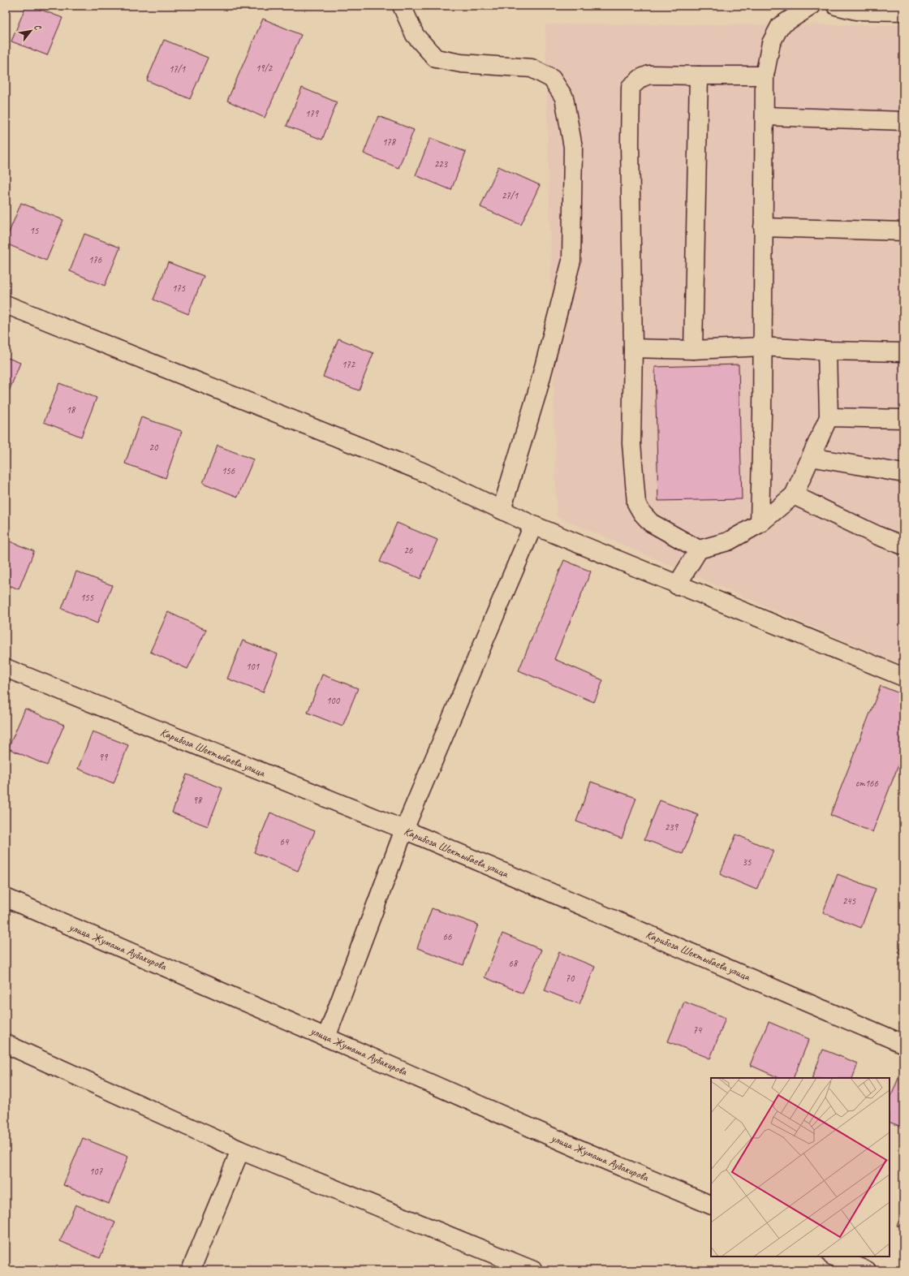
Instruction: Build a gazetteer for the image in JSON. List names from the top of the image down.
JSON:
{
  "streets": {
    "street": ["Карибоза Шектыбаева улица", "улица Жумаша Аубакирова"]
  },
  "house_numbers": [
    "19/2",
    "17/1",
    "179",
    "178",
    "223",
    "27/1",
    "15",
    "176",
    "175",
    "172",
    "18",
    "20",
    "156",
    "26",
    "155",
    "101",
    "100",
    "99",
    "ст166",
    "98",
    "239",
    "64",
    "35",
    "245",
    "66",
    "68",
    "70",
    "74",
    "107"
  ],
  "north": "top right"
}
